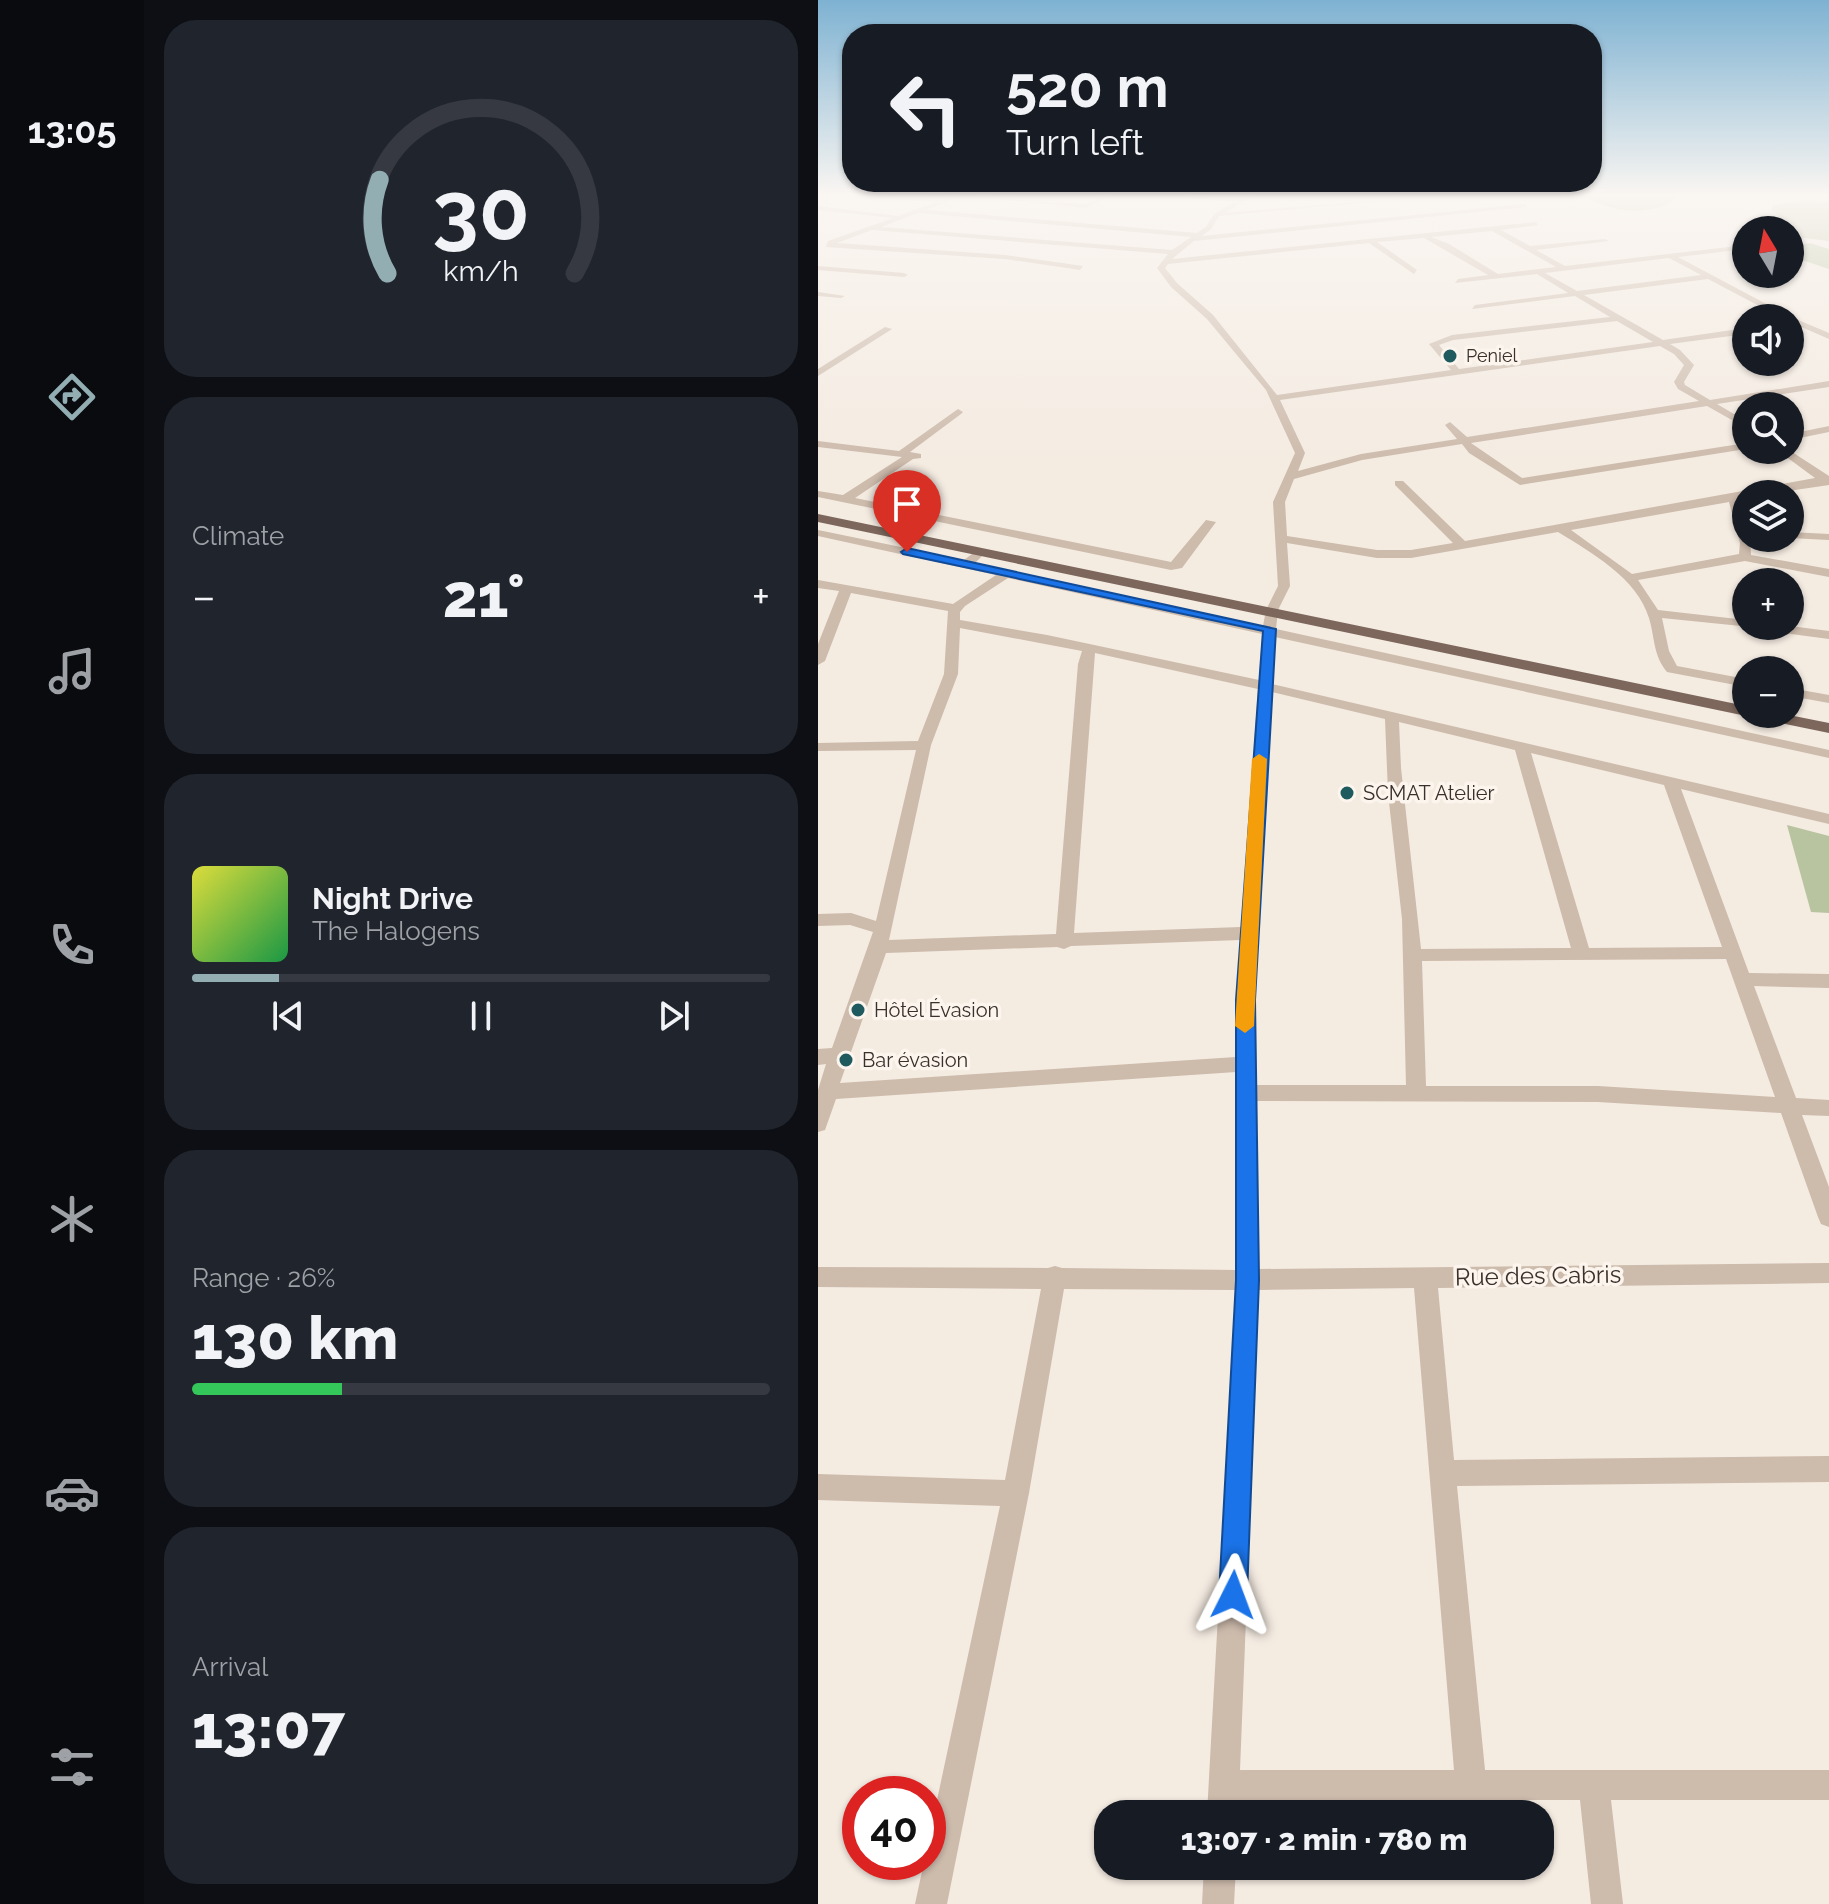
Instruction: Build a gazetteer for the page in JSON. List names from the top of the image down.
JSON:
{
  "streets": {
    "street": ["Rue des Cabris"]
  },
  "places": [
    "Peniel",
    "SCMAT Atelier",
    "Hôtel Évasion",
    "Bar évasion"
  ],
  "north": "top",
  "page": {
    "tabs": "13:05",
    "turn": ["520 m", "Turn left"],
    "map_buttons": ["+", "−"],
    "tile": [
      "Climate",
      ["Range · 26%", "130 km"],
      ["Arrival", "13:07"]
    ],
    "heat": ["−", "21°", "+"],
    "song": ["Night Drive", "The Halogens"],
    "limit": "40",
    "trip": "13:07 · 2 min · 780 m",
    "gauge": ["30", "km/h"]
  }
}
